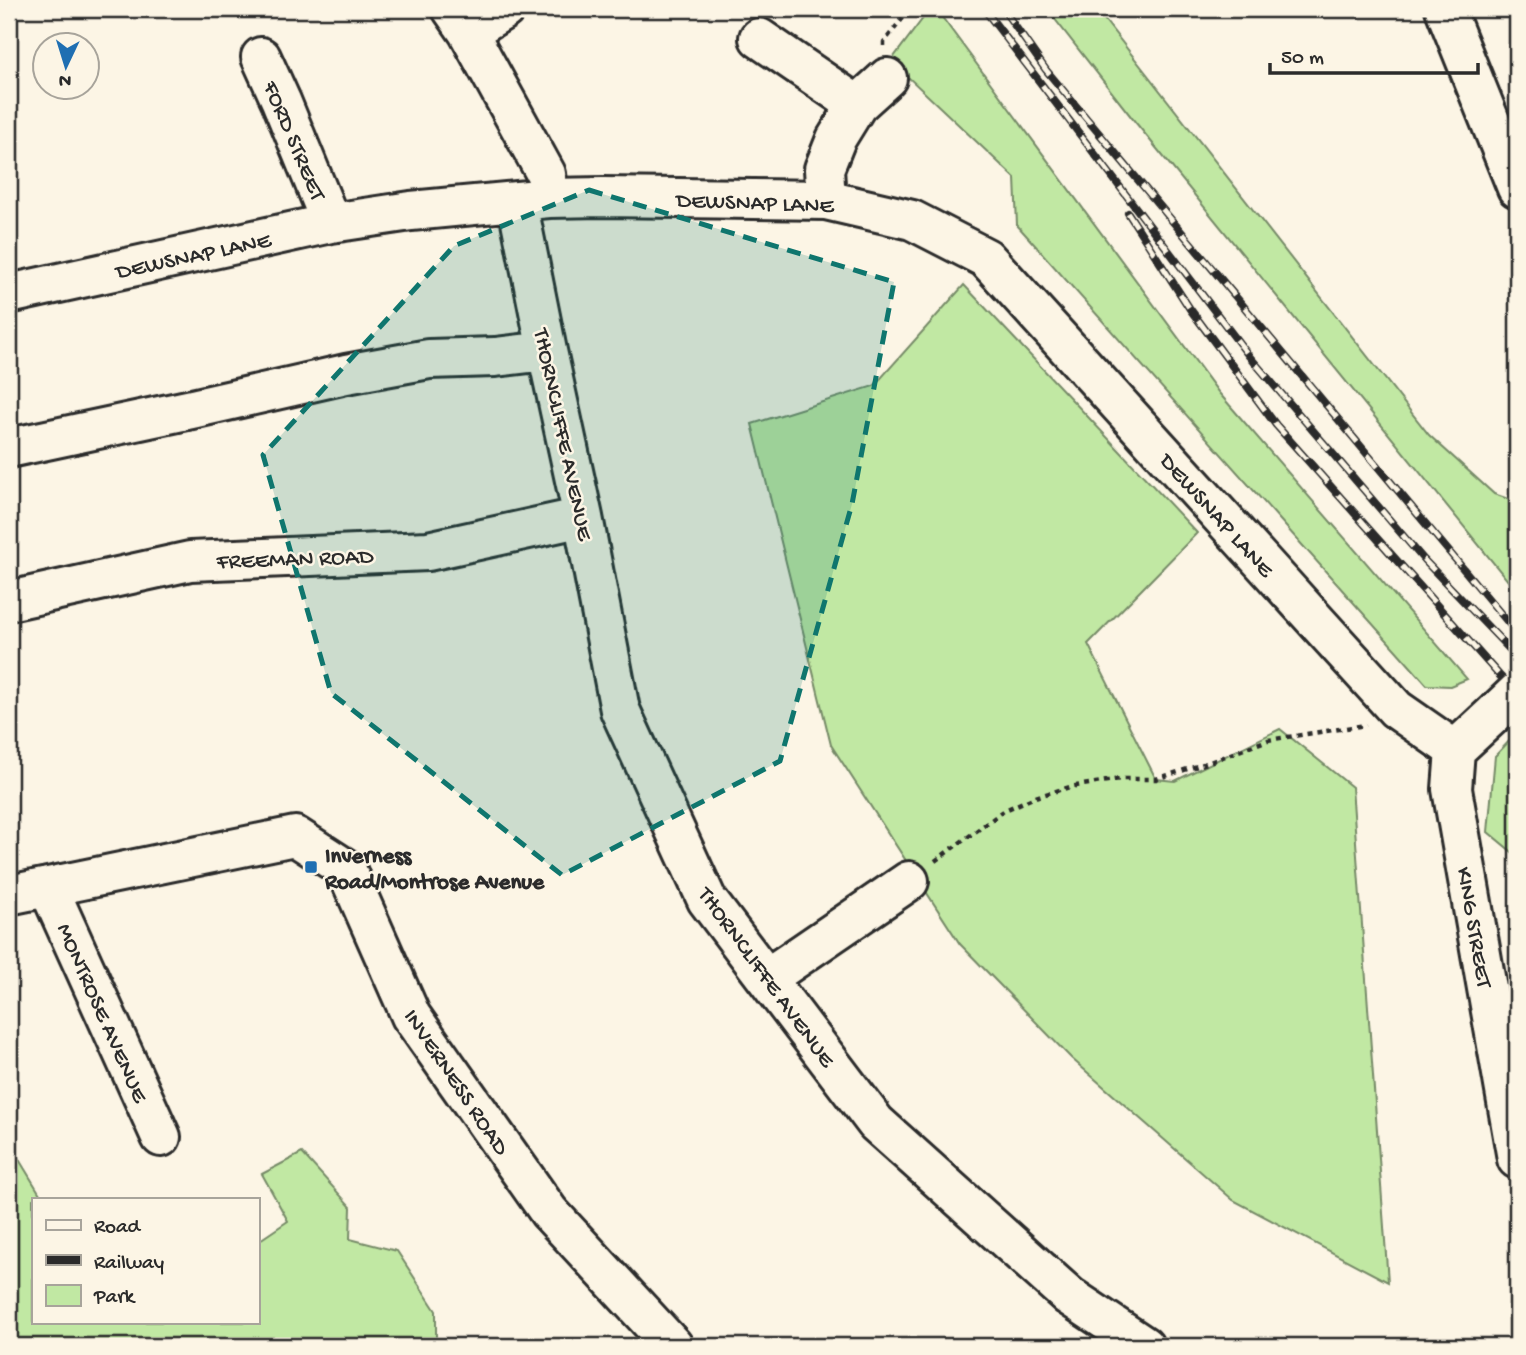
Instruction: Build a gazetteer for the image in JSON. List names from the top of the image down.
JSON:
{
  "streets": {
    "street": [
      "FORD STREET",
      "DEWSNAP LANE",
      "THORNCLIFFE AVENUE",
      "FREEMAN ROAD",
      "KING STREET",
      "MONTROSE AVENUE",
      "INVERNESS ROAD"
    ]
  },
  "crossings": [
    ["FORD STREET", "DEWSNAP LANE"],
    ["DEWSNAP LANE", "THORNCLIFFE AVENUE"],
    ["DEWSNAP LANE", "KING STREET"],
    ["THORNCLIFFE AVENUE", "FREEMAN ROAD"],
    ["MONTROSE AVENUE", "INVERNESS ROAD"]
  ],
  "places": {
    "transit": ["Inverness Road/Montrose Avenue"]
  },
  "legend": ["Road", "Railway", "Park"],
  "scale_bar": "50 m",
  "north": "bottom"
}
